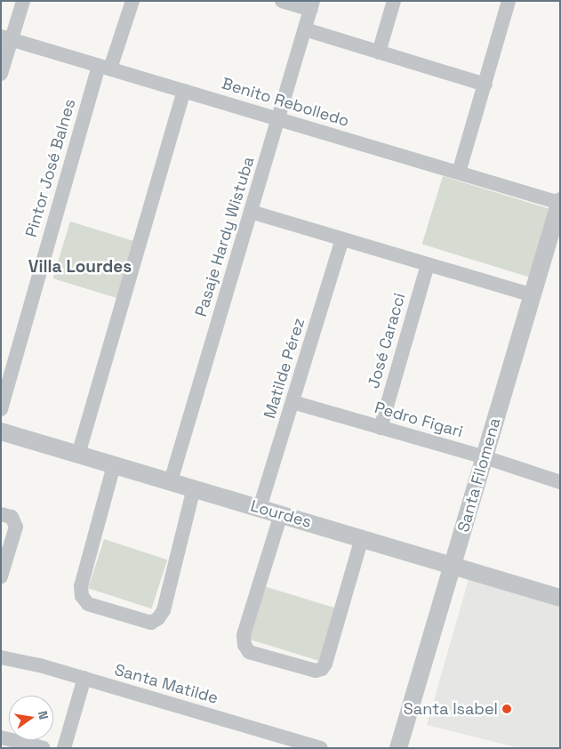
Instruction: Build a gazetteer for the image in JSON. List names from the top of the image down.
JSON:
{
  "streets": {
    "street": [
      "Benito Rebolledo",
      "Pintor José Balnes",
      "Pasaje Hardy Wistuba",
      "José Caracci",
      "Matilde Pérez",
      "Pedro Figari",
      "Santa Filomena",
      "Lourdes",
      "Santa Matilde"
    ]
  },
  "crossings": [
    ["Benito Rebolledo", "Pintor José Balnes"],
    ["Benito Rebolledo", "Pasaje Hardy Wistuba"],
    ["Benito Rebolledo", "Santa Filomena"],
    ["Pasaje Hardy Wistuba", "Lourdes"],
    ["José Caracci", "Pedro Figari"],
    ["Matilde Pérez", "Pedro Figari"],
    ["Matilde Pérez", "Lourdes"],
    ["Pedro Figari", "Santa Filomena"],
    ["Santa Filomena", "Lourdes"]
  ],
  "districts": ["Villa Lourdes"],
  "places": ["Santa Isabel"],
  "north": "right"
}
